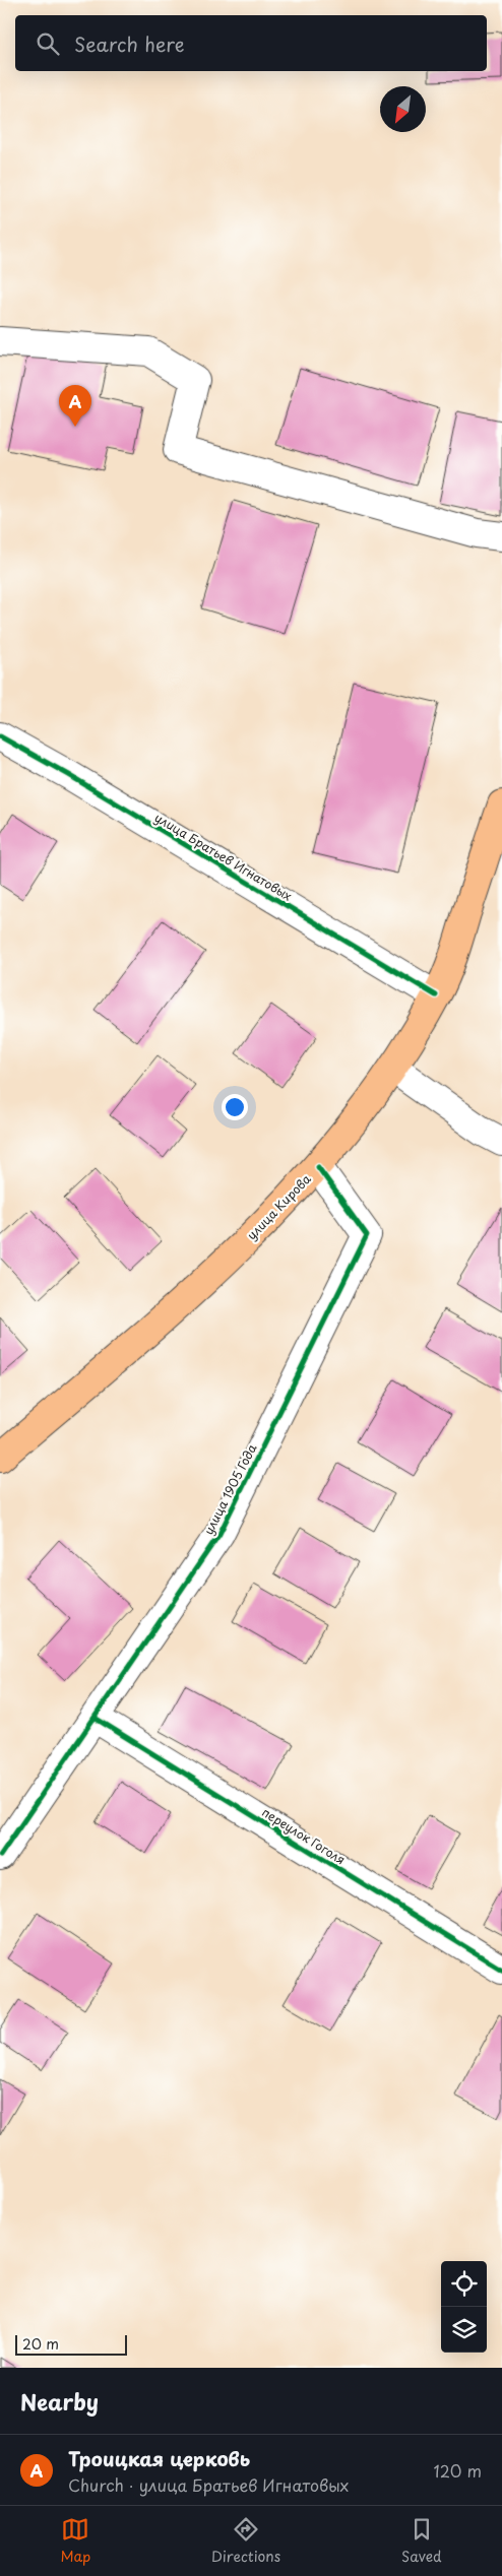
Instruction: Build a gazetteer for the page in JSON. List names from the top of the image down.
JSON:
{
  "streets": {
    "main road": ["улица Кирова"],
    "street": ["улица Братьев Игнатовых", "улица 1905 Года", "переулок Гоголя"]
  },
  "crossings": [
    ["улица Братьев Игнатовых", "улица Кирова"],
    ["улица Кирова", "улица 1905 Года"],
    ["улица 1905 Года", "переулок Гоголя"]
  ],
  "scale_bar": "20 m",
  "north": "bottom left",
  "page": {
    "search": "Search here",
    "pins": "A",
    "scale": "20 m",
    "heading": "Nearby",
    "list": [
      {
        "mark": "A",
        "name": "Троицкая церковь",
        "note": "Church · улица Братьев Игнатовых",
        "value": "120 m"
      }
    ],
    "nav": ["Map", "Directions", "Saved"]
  }
}
